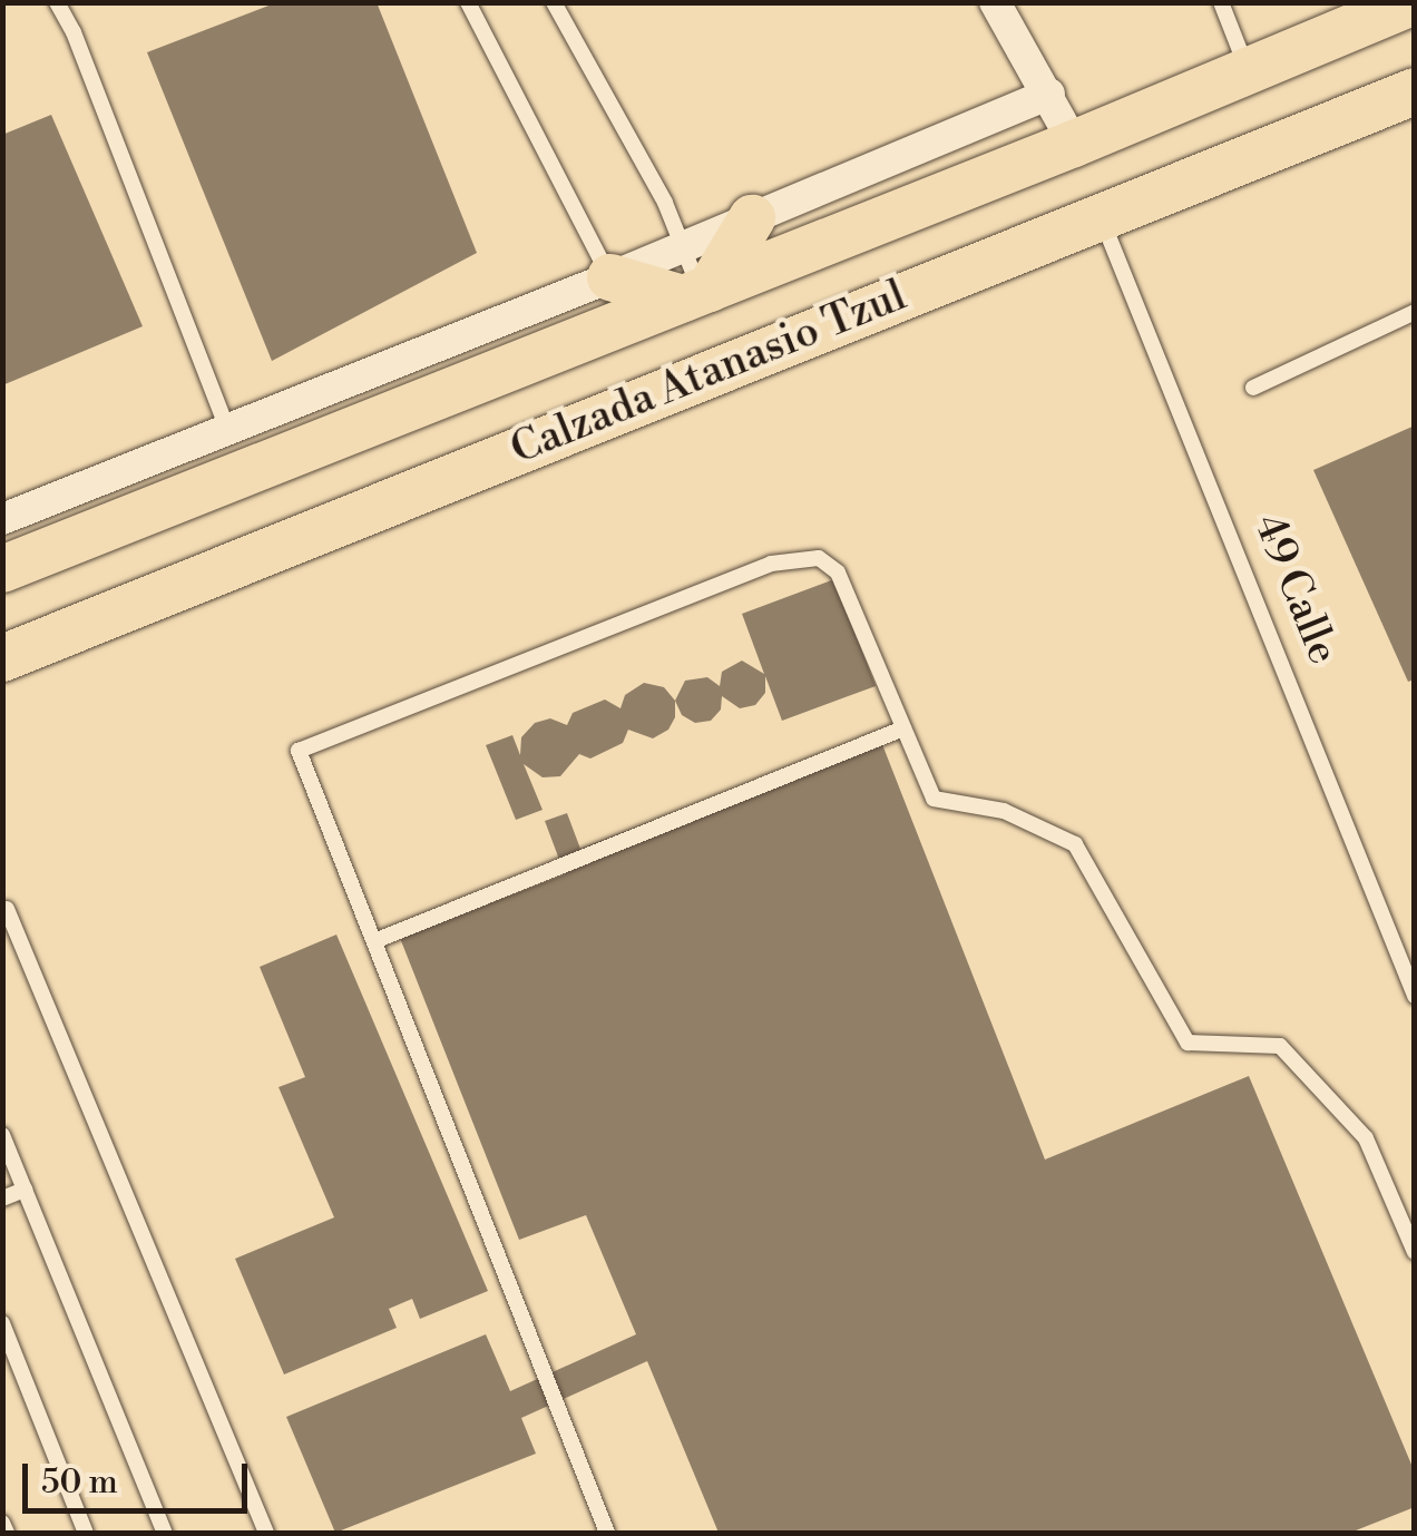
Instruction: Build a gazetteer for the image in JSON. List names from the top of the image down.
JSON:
{
  "streets": {
    "main road": ["Calzada Atanasio Tzul"],
    "lane": ["49 Calle"]
  },
  "crossings": [
    ["Calzada Atanasio Tzul", "49 Calle"]
  ],
  "scale_bar": "50 m"
}
